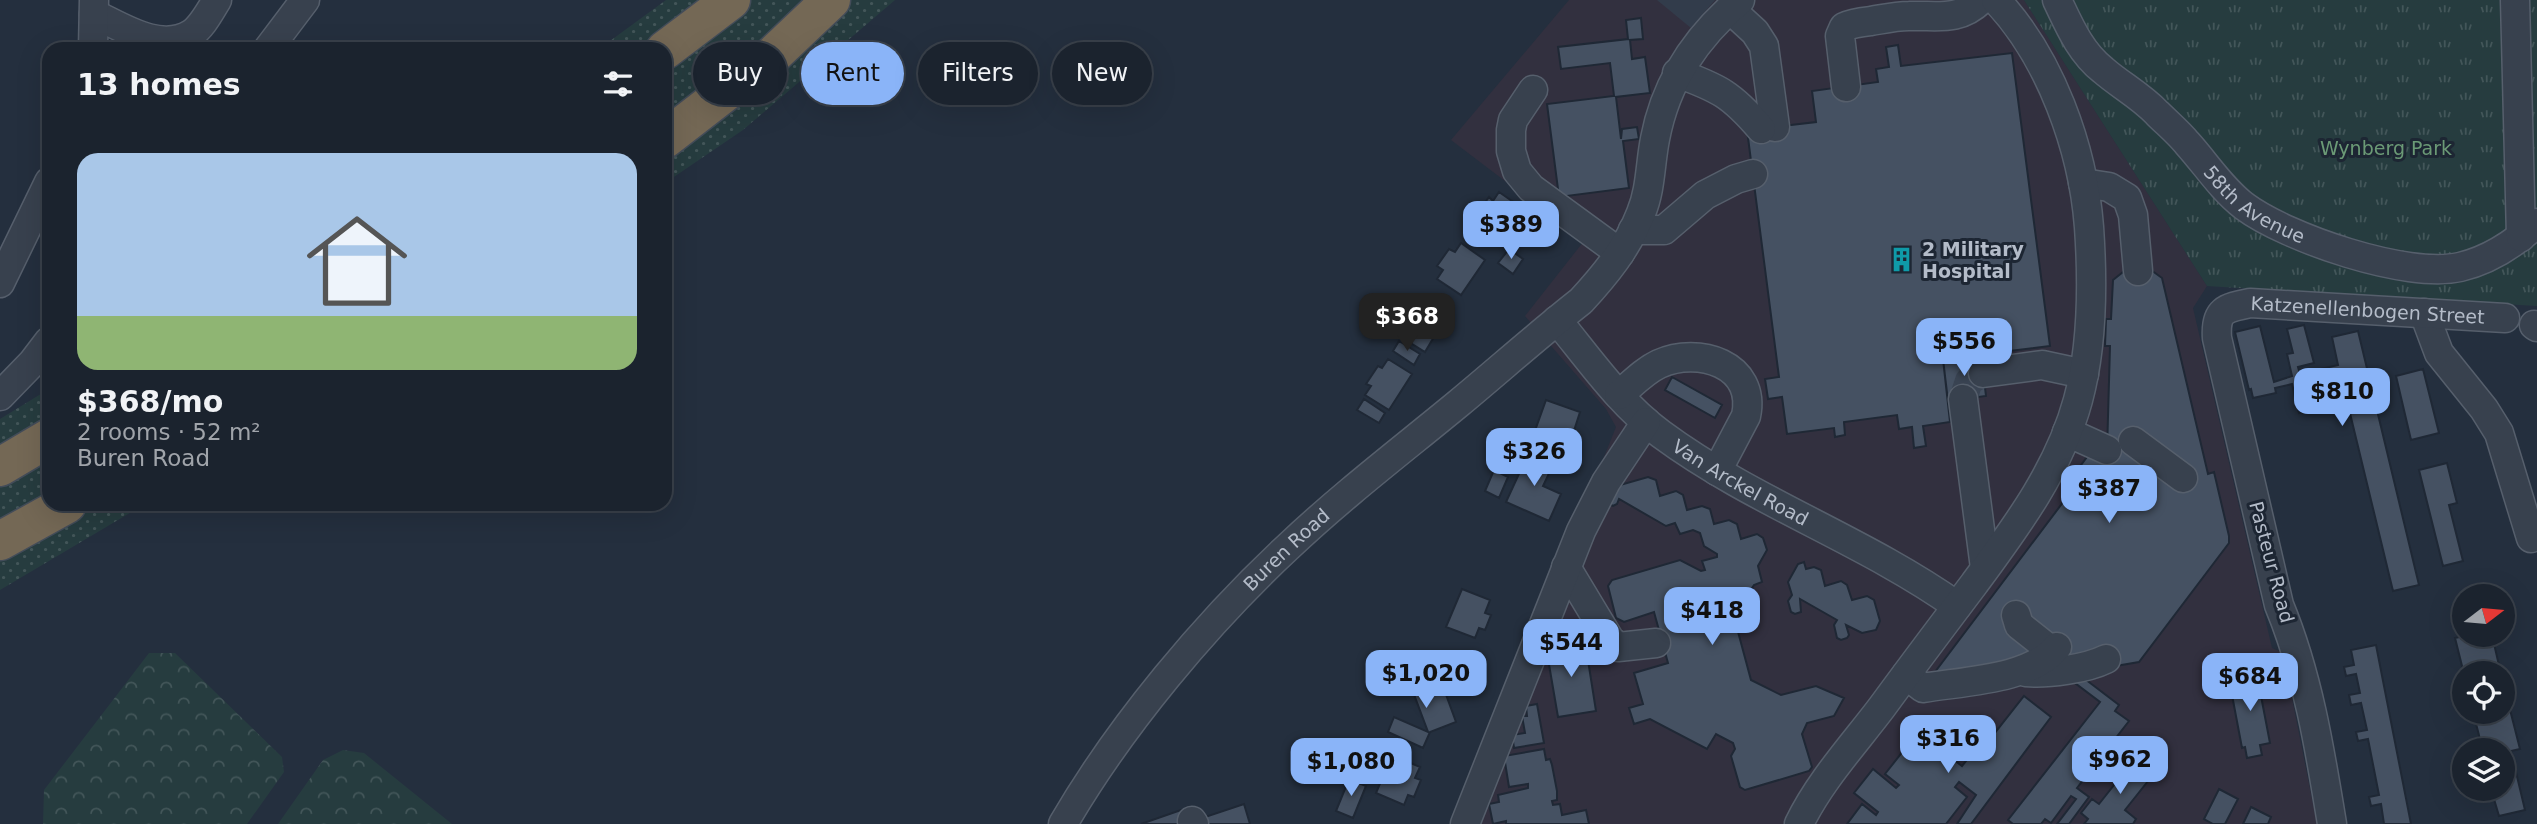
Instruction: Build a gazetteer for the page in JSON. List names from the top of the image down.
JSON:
{
  "streets": {
    "street": [
      "58th Avenue",
      "Katzenellenbogen Street",
      "Van Arckel Road",
      "Buren Road",
      "Pasteur Road"
    ]
  },
  "crossings": [
    ["Katzenellenbogen Street", "Pasteur Road"],
    ["Van Arckel Road", "Buren Road"]
  ],
  "parks": ["Wynberg Park"],
  "places": {
    "building": ["2 Military Hospital"]
  },
  "north": "right",
  "page": {
    "chip": [
      "Buy",
      "Rent",
      "Filters",
      "New"
    ],
    "heading": "13 homes",
    "list": [
      {
        "name": "$368/mo",
        "note": "2 rooms · 52 m² · Buren Road"
      }
    ],
    "price": [
      "$389",
      "$368",
      "$556",
      "$810",
      "$326",
      "$387",
      "$418",
      "$544",
      "$1,020",
      "$684",
      "$316",
      "$962",
      "$1,080"
    ]
  }
}
